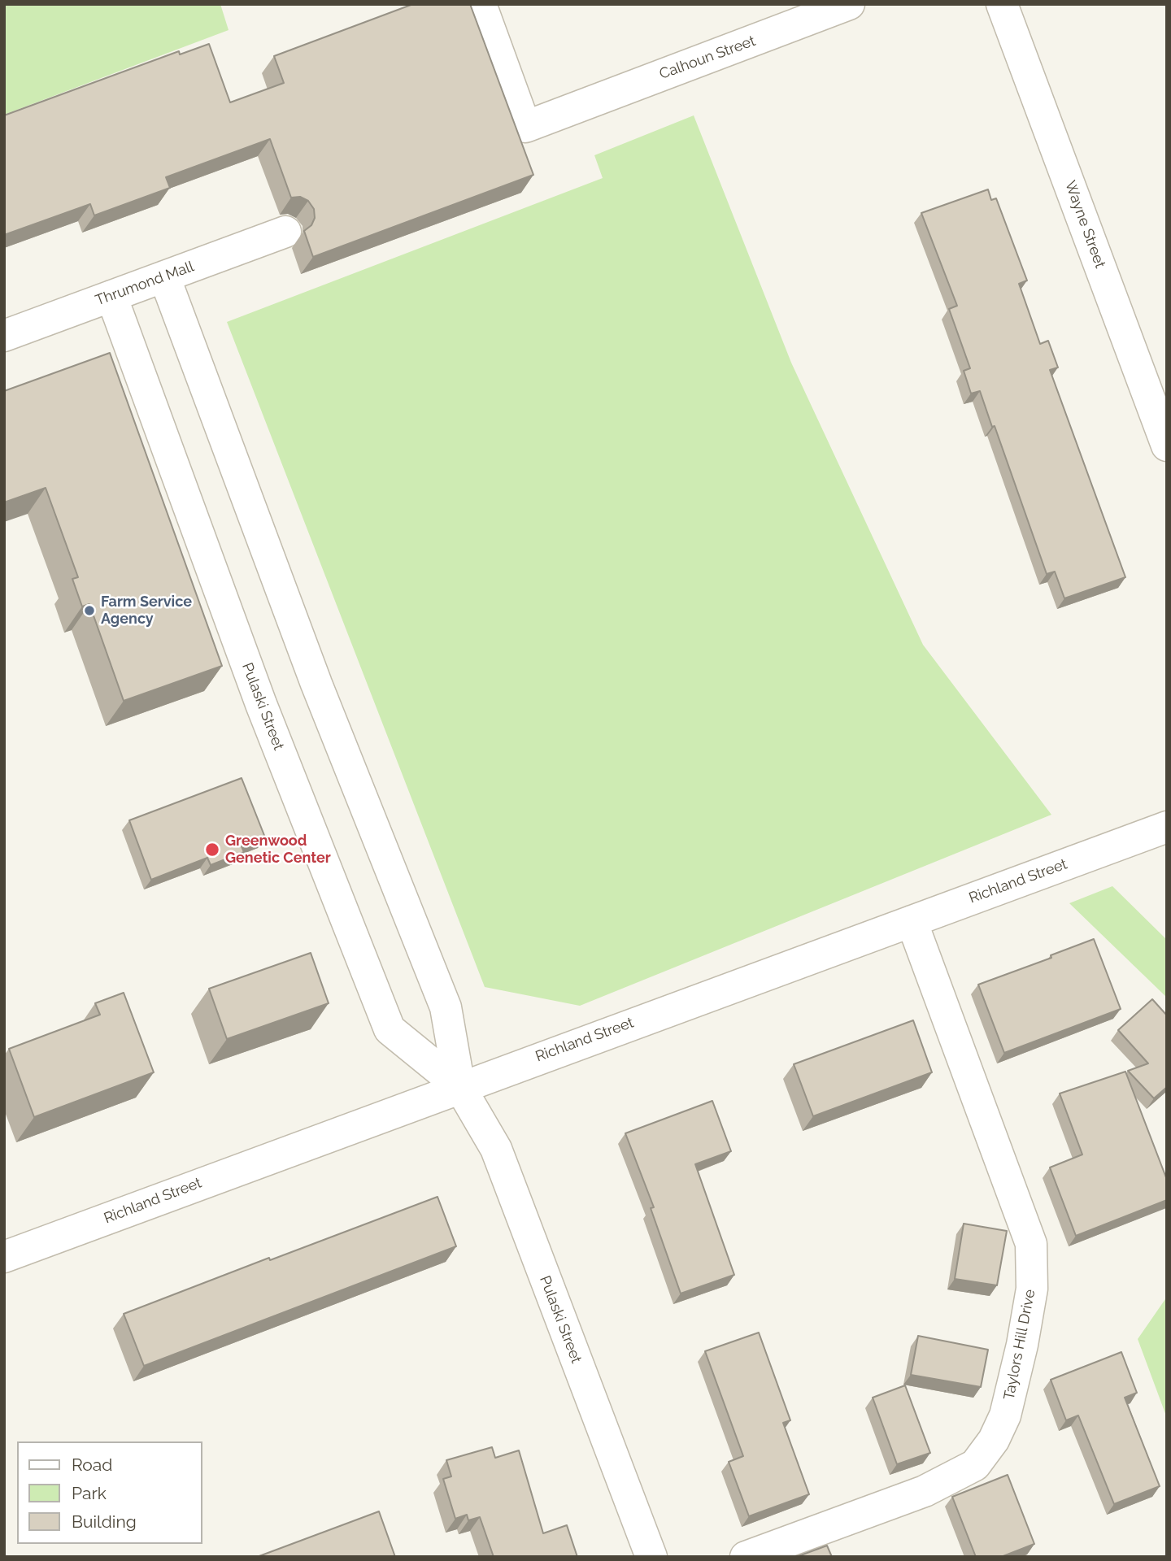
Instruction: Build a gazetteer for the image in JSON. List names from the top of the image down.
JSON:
{
  "streets": {
    "street": [
      "Calhoun Street",
      "Wayne Street",
      "Thrumond Mall",
      "Pulaski Street",
      "Richland Street",
      "Taylors Hill Drive"
    ]
  },
  "crossings": [
    ["Thrumond Mall", "Pulaski Street"],
    ["Pulaski Street", "Richland Street"],
    ["Richland Street", "Taylors Hill Drive"]
  ],
  "places": ["Farm Service Agency", "Greenwood Genetic Center"],
  "legend": ["Road", "Park", "Building"]
}
